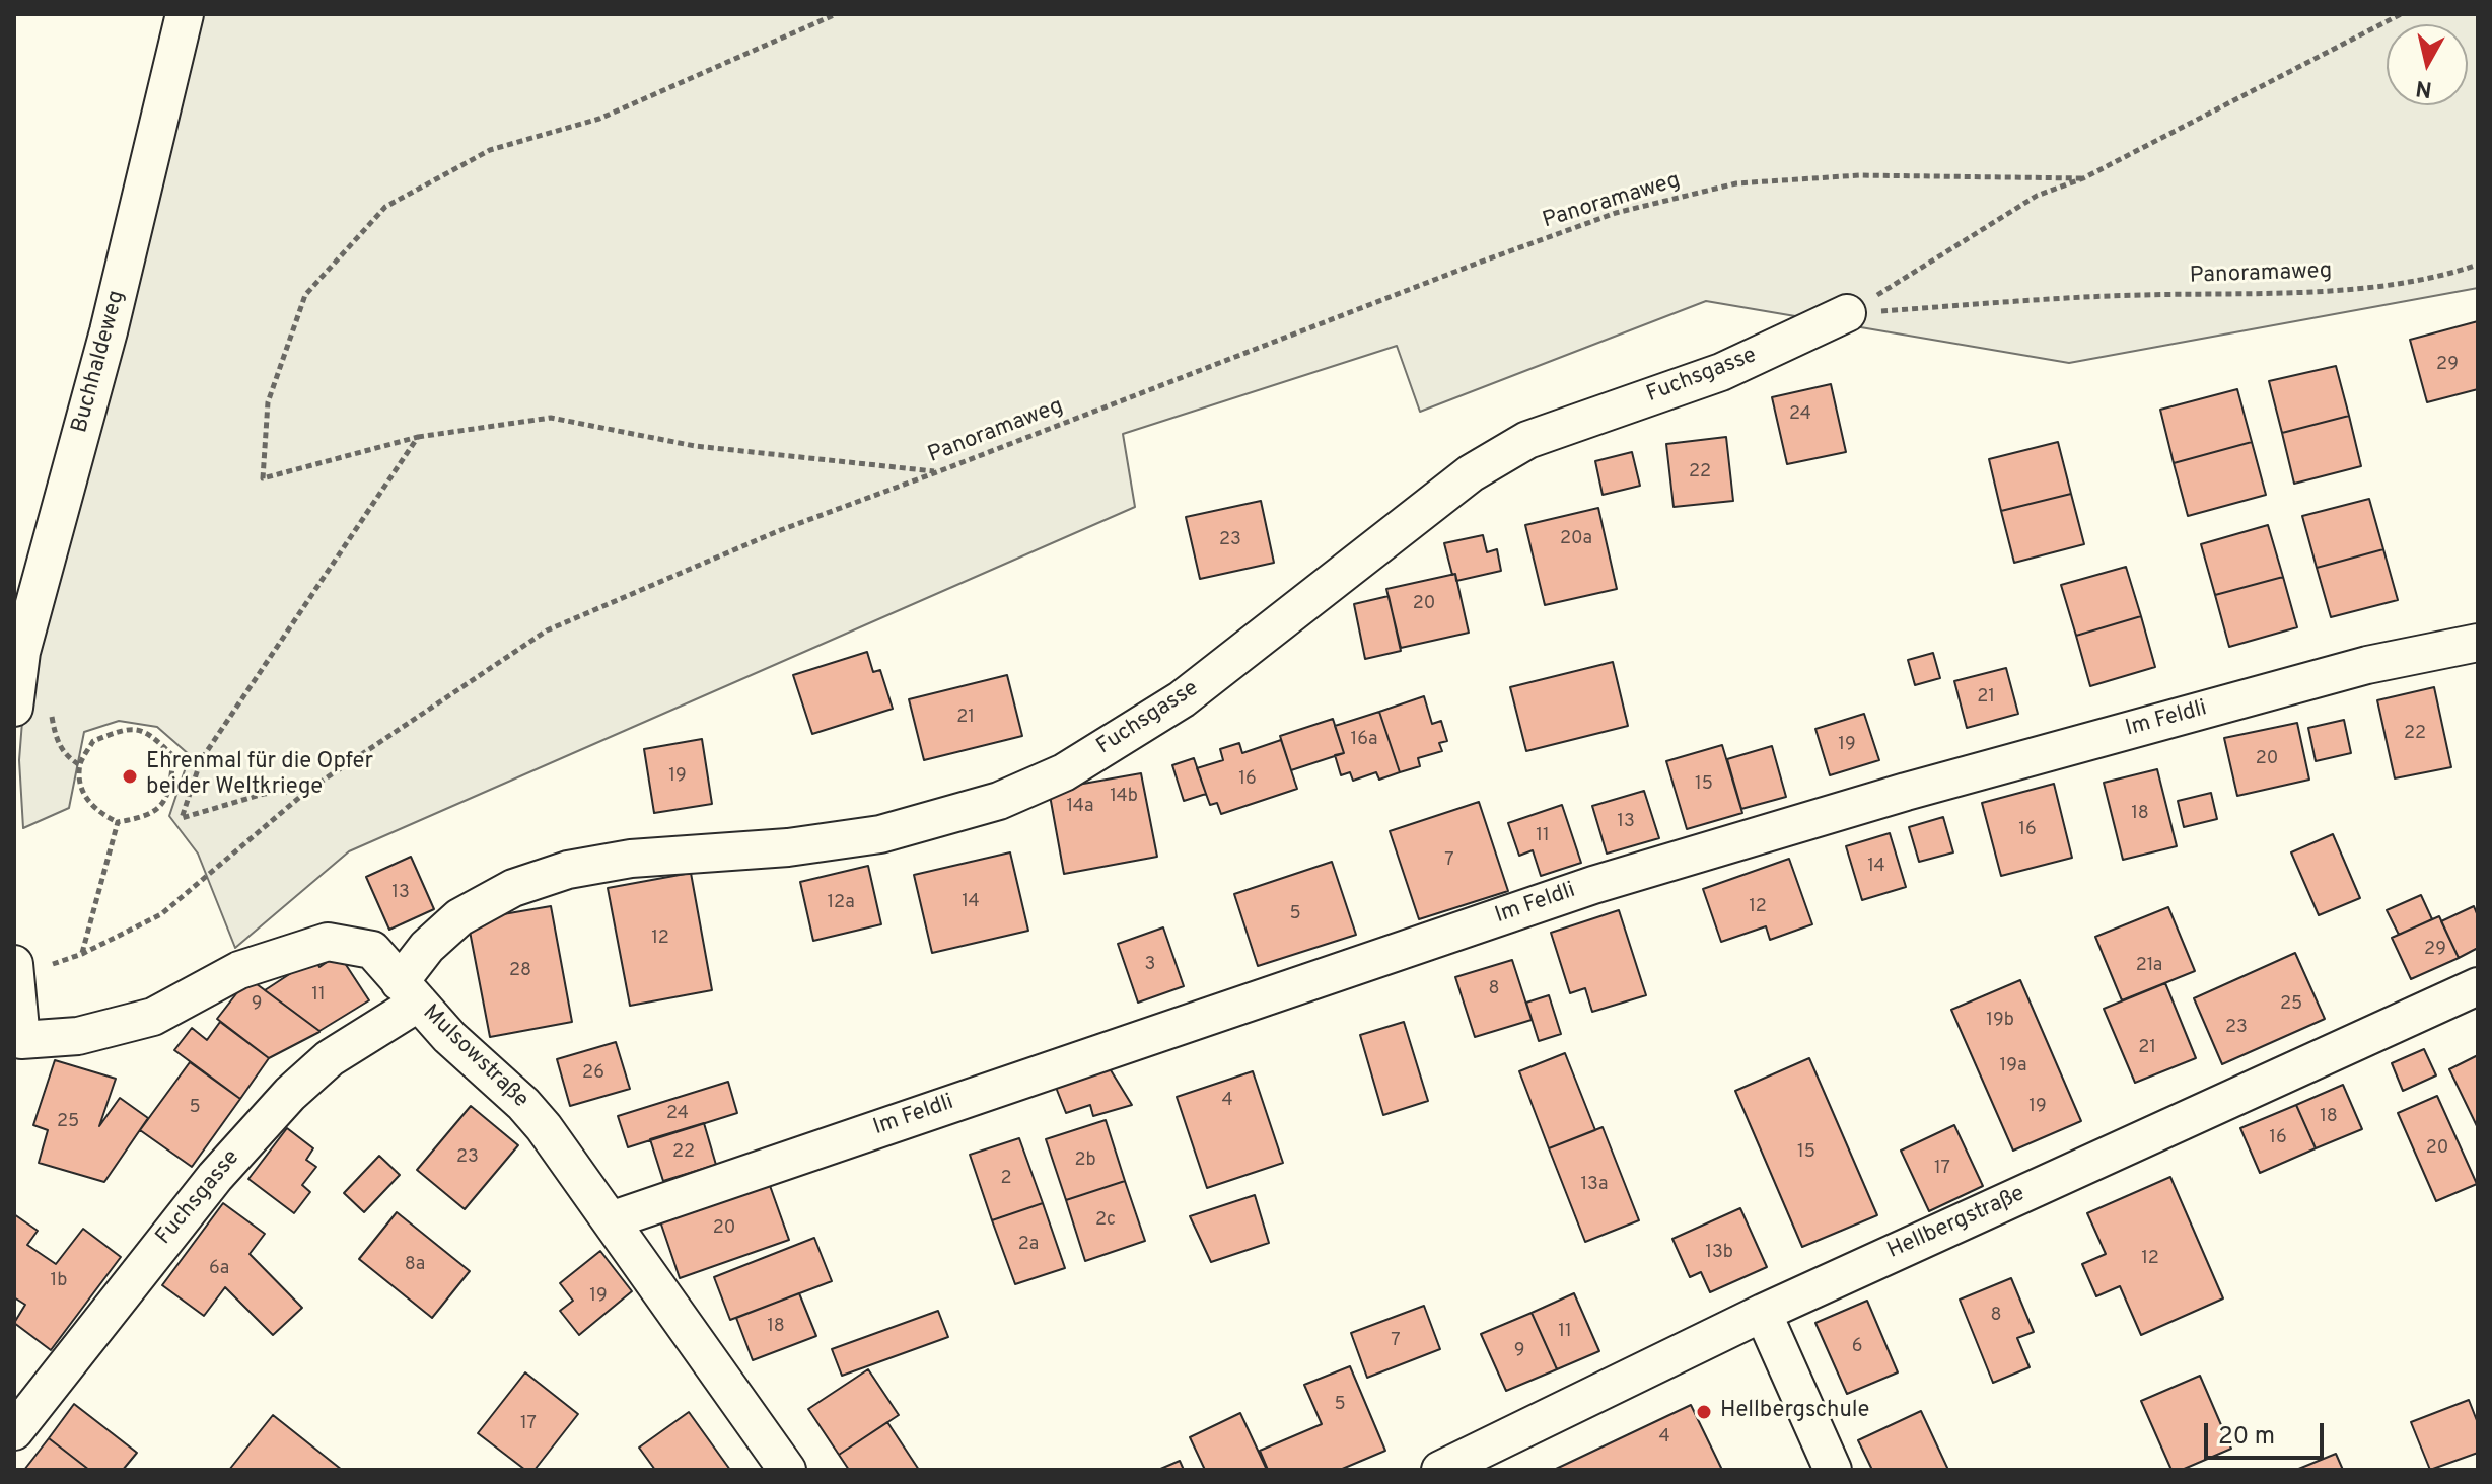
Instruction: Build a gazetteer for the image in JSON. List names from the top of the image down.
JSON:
{
  "streets": {
    "street": [
      "Buchhaldeweg",
      "Fuchsgasse",
      "Im Feldli",
      "Mulsowstraße",
      "Hellbergstraße"
    ],
    "path": ["Panoramaweg"]
  },
  "crossings": [
    ["Panoramaweg", "Fuchsgasse"],
    ["Fuchsgasse", "Mulsowstraße"],
    ["Im Feldli", "Mulsowstraße"]
  ],
  "places": ["Ehrenmal für die Opfer beider Weltkriege", "Hellbergschule"],
  "house_numbers": [
    "29",
    "24",
    "22",
    "20a",
    "23",
    "20",
    "21",
    "21",
    "22",
    "16a",
    "19",
    "20",
    "19",
    "16",
    "15",
    "14b",
    "14a",
    "18",
    "13",
    "16",
    "11",
    "7",
    "14",
    "13",
    "14",
    "12a",
    "12",
    "5",
    "12",
    "29",
    "3",
    "21a",
    "28",
    "8",
    "11",
    "9",
    "25",
    "19b",
    "23",
    "21",
    "19a",
    "26",
    "4",
    "19",
    "5",
    "24",
    "18",
    "25",
    "16",
    "20",
    "22",
    "15",
    "23",
    "2b",
    "17",
    "2",
    "13a",
    "2c",
    "20",
    "2a",
    "13b",
    "12",
    "8a",
    "6a",
    "1b",
    "19",
    "8",
    "18",
    "11",
    "7",
    "6",
    "9",
    "5",
    "17",
    "4"
  ],
  "scale_bar": "20 m",
  "north": "bottom"
}
